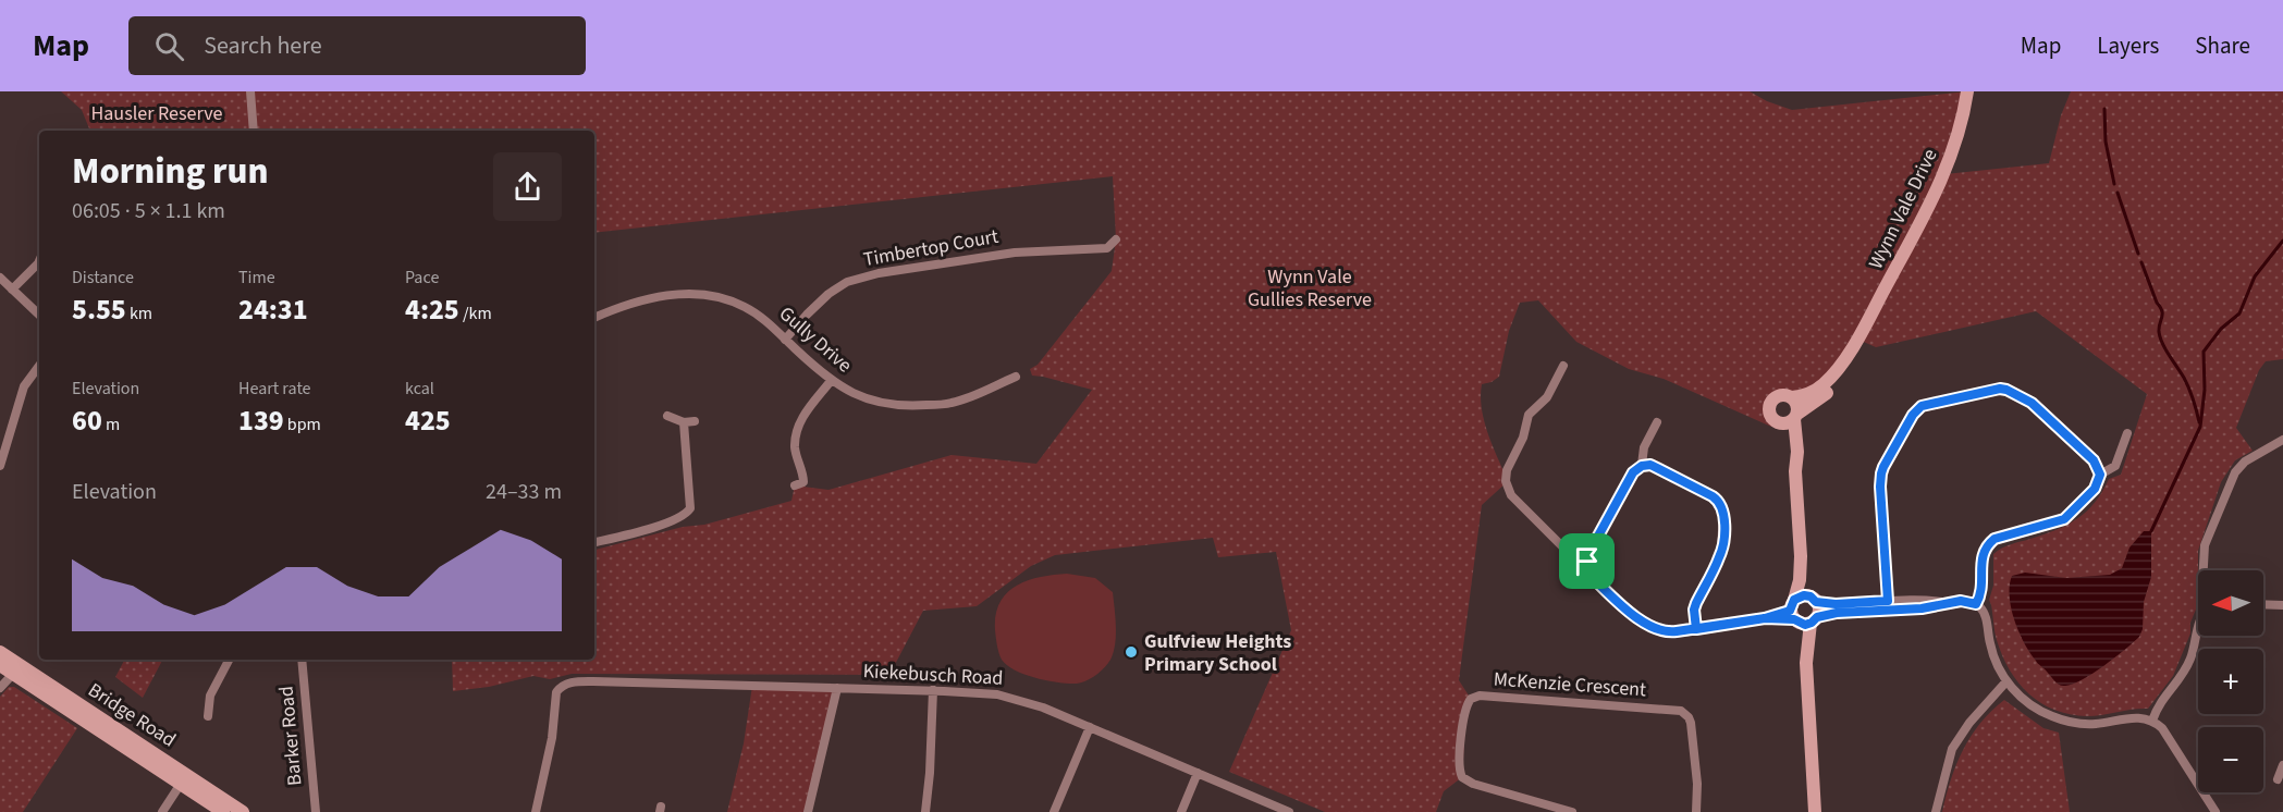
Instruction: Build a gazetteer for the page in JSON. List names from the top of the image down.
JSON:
{
  "streets": {
    "main road": ["Wynn Vale Drive", "Bridge Road"],
    "street": [
      "Timbertop Court",
      "Gully Drive",
      "Kiekebusch Road",
      "McKenzie Crescent",
      "Barker Road"
    ]
  },
  "crossings": [
    ["Timbertop Court", "Gully Drive"]
  ],
  "parks": ["Hausler Reserve", "Wynn Vale Gullies Reserve"],
  "places": ["Gulfview Heights Primary School"],
  "north": "left",
  "page": {
    "header": "Map",
    "search": "Search here",
    "nav": ["Map", "Layers", "Share"],
    "heading": ["Morning run", "06:05 · 5 × 1.1 km"],
    "stats": [
      ["Distance", "5.55 km"],
      ["Time", "24:31"],
      ["Pace", "4:25 /km"],
      ["Elevation", "60 m"],
      ["Heart rate", "139 bpm"],
      ["kcal", "425"]
    ],
    "chart": ["Elevation", "24–33 m"],
    "map_buttons": ["+", "−"]
  }
}
